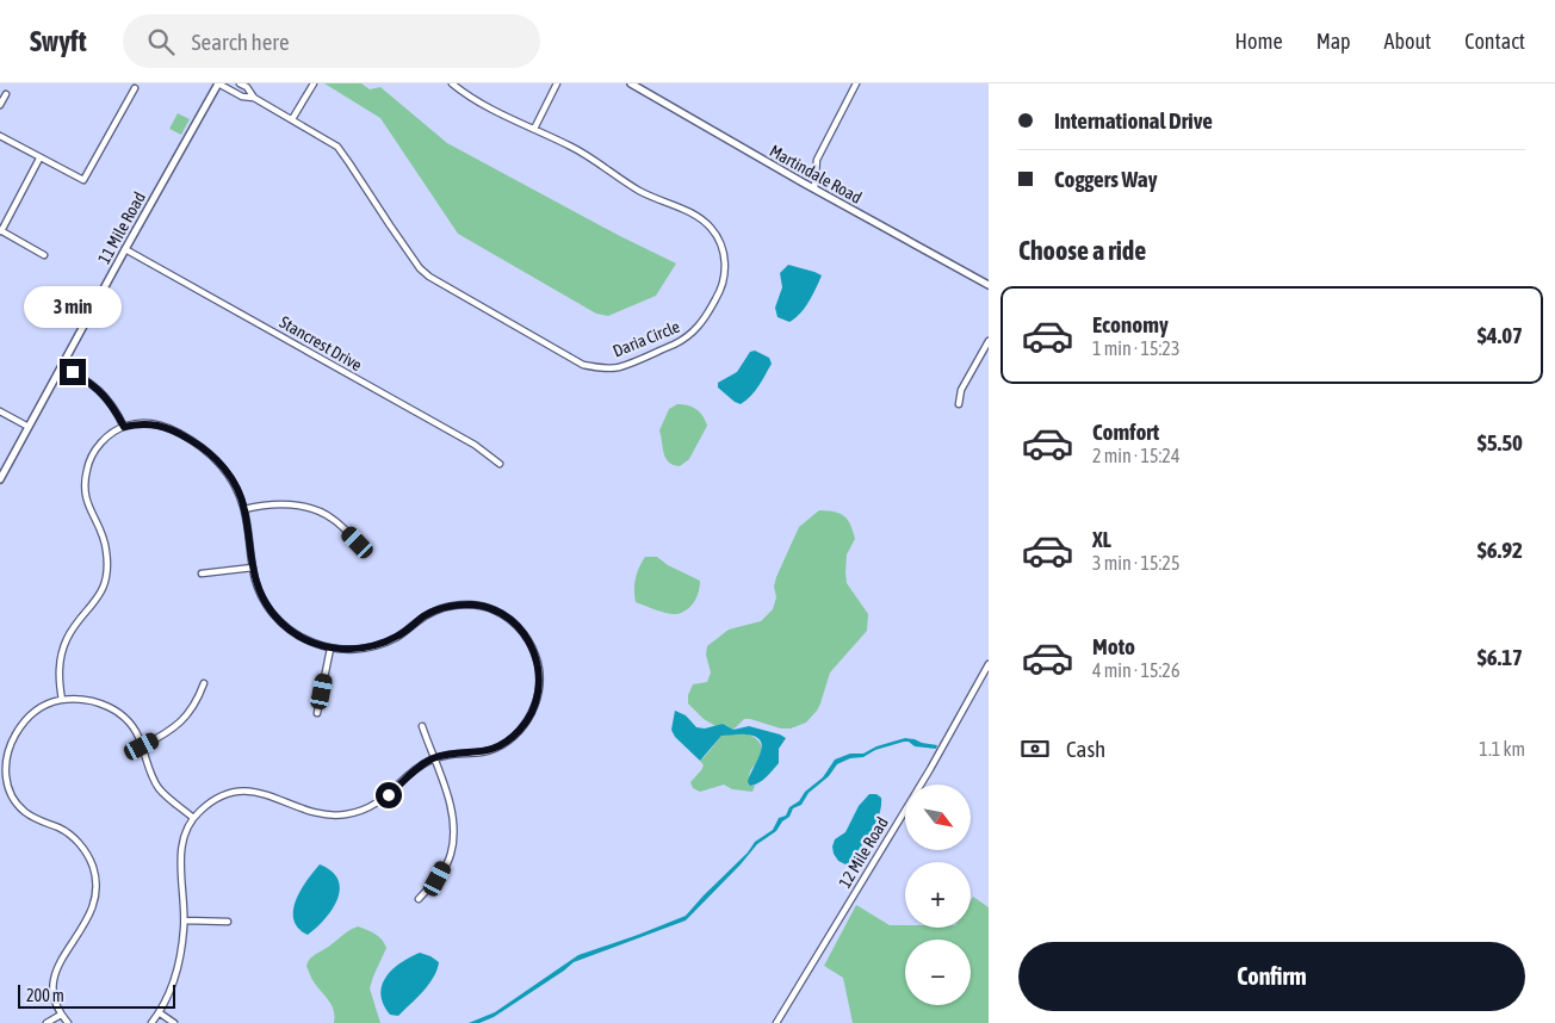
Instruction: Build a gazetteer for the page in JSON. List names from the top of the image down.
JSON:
{
  "streets": {
    "street": [
      "Martindale Road",
      "11 Mile Road",
      "Daria Circle",
      "Stancrest Drive",
      "12 Mile Road"
    ]
  },
  "crossings": [
    ["11 Mile Road", "Daria Circle"],
    ["11 Mile Road", "Stancrest Drive"]
  ],
  "scale_bar": "200 m",
  "north": "bottom right",
  "page": {
    "header": "Swyft",
    "search": "Search here",
    "nav": [
      "Home",
      "Map",
      "About",
      "Contact"
    ],
    "banner": ["International Drive", "Coggers Way"],
    "heading": "Choose a ride",
    "bubble": "3 min",
    "list": [
      {
        "name": "Economy",
        "note": "1 min · 15:23",
        "value": "$4.07"
      },
      {
        "name": "Comfort",
        "note": "2 min · 15:24",
        "value": "$5.50"
      },
      {
        "name": "XL",
        "note": "3 min · 15:25",
        "value": "$6.92"
      },
      {
        "name": "Moto",
        "note": "4 min · 15:26",
        "value": "$6.17"
      }
    ],
    "pay": ["Cash", "1.1 km"],
    "map_buttons": ["+", "−"],
    "buttons": "Confirm",
    "scale": "200 m"
  }
}
